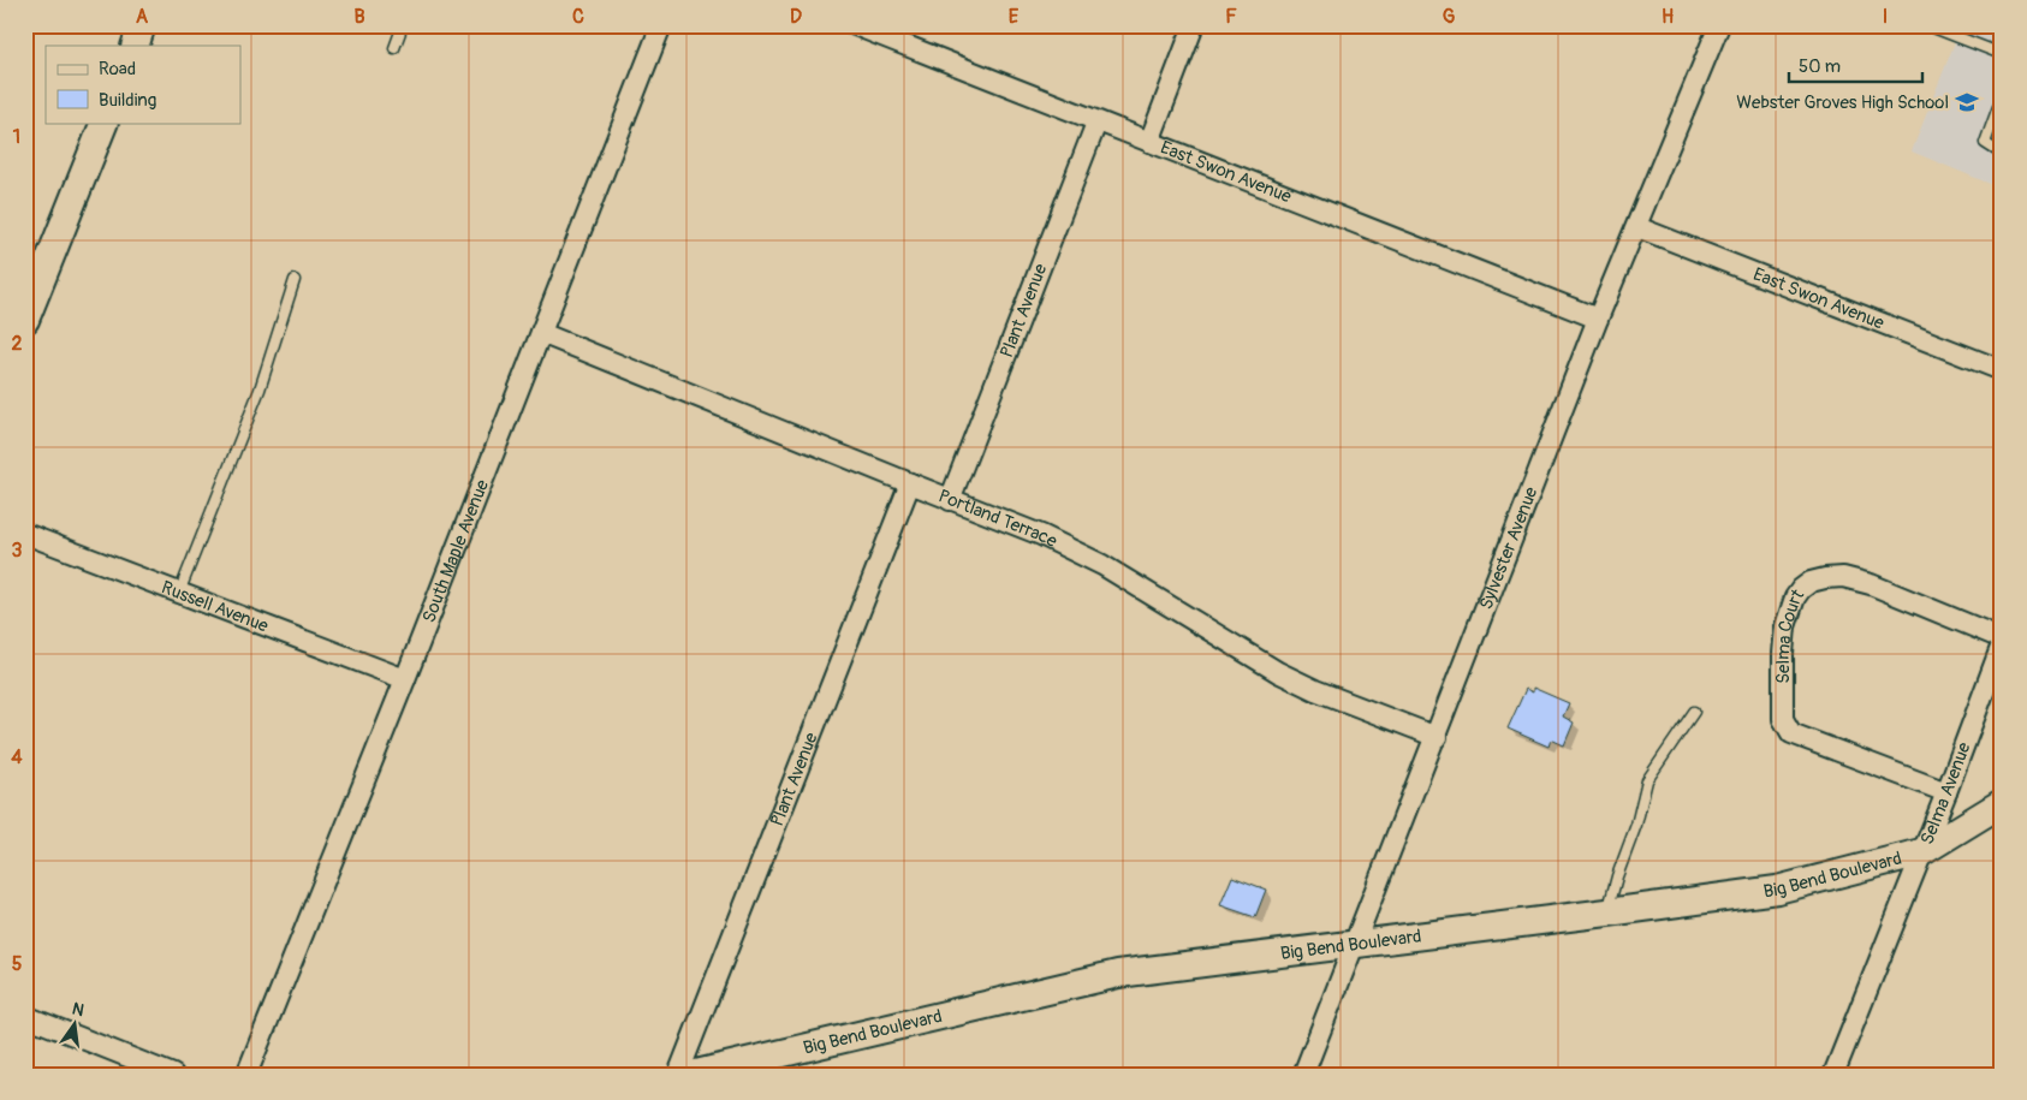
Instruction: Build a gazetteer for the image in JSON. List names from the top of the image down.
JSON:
{
  "streets": {
    "main road": ["Big Bend Boulevard"],
    "street": [
      "East Swon Avenue",
      "Plant Avenue",
      "Portland Terrace",
      "Sylvester Avenue",
      "South Maple Avenue",
      "Russell Avenue",
      "Selma Court",
      "Selma Avenue"
    ]
  },
  "crossings": [
    ["East Swon Avenue", "Plant Avenue"],
    ["East Swon Avenue", "Sylvester Avenue"],
    ["Plant Avenue", "Portland Terrace"],
    ["Portland Terrace", "Sylvester Avenue"],
    ["Portland Terrace", "South Maple Avenue"],
    ["Sylvester Avenue", "Big Bend Boulevard"],
    ["South Maple Avenue", "Russell Avenue"],
    ["Selma Court", "Selma Avenue"],
    ["Selma Avenue", "Big Bend Boulevard"]
  ],
  "places": {
    "school or university": ["Webster Groves High School"]
  },
  "legend": ["Road", "Building"],
  "scale_bar": "50 m",
  "north": "top",
  "grid": {
    "columns": [
      "A",
      "B",
      "C",
      "D",
      "E",
      "F",
      "G",
      "H",
      "I"
    ],
    "rows": [
      "1",
      "2",
      "3",
      "4",
      "5"
    ]
  }
}
